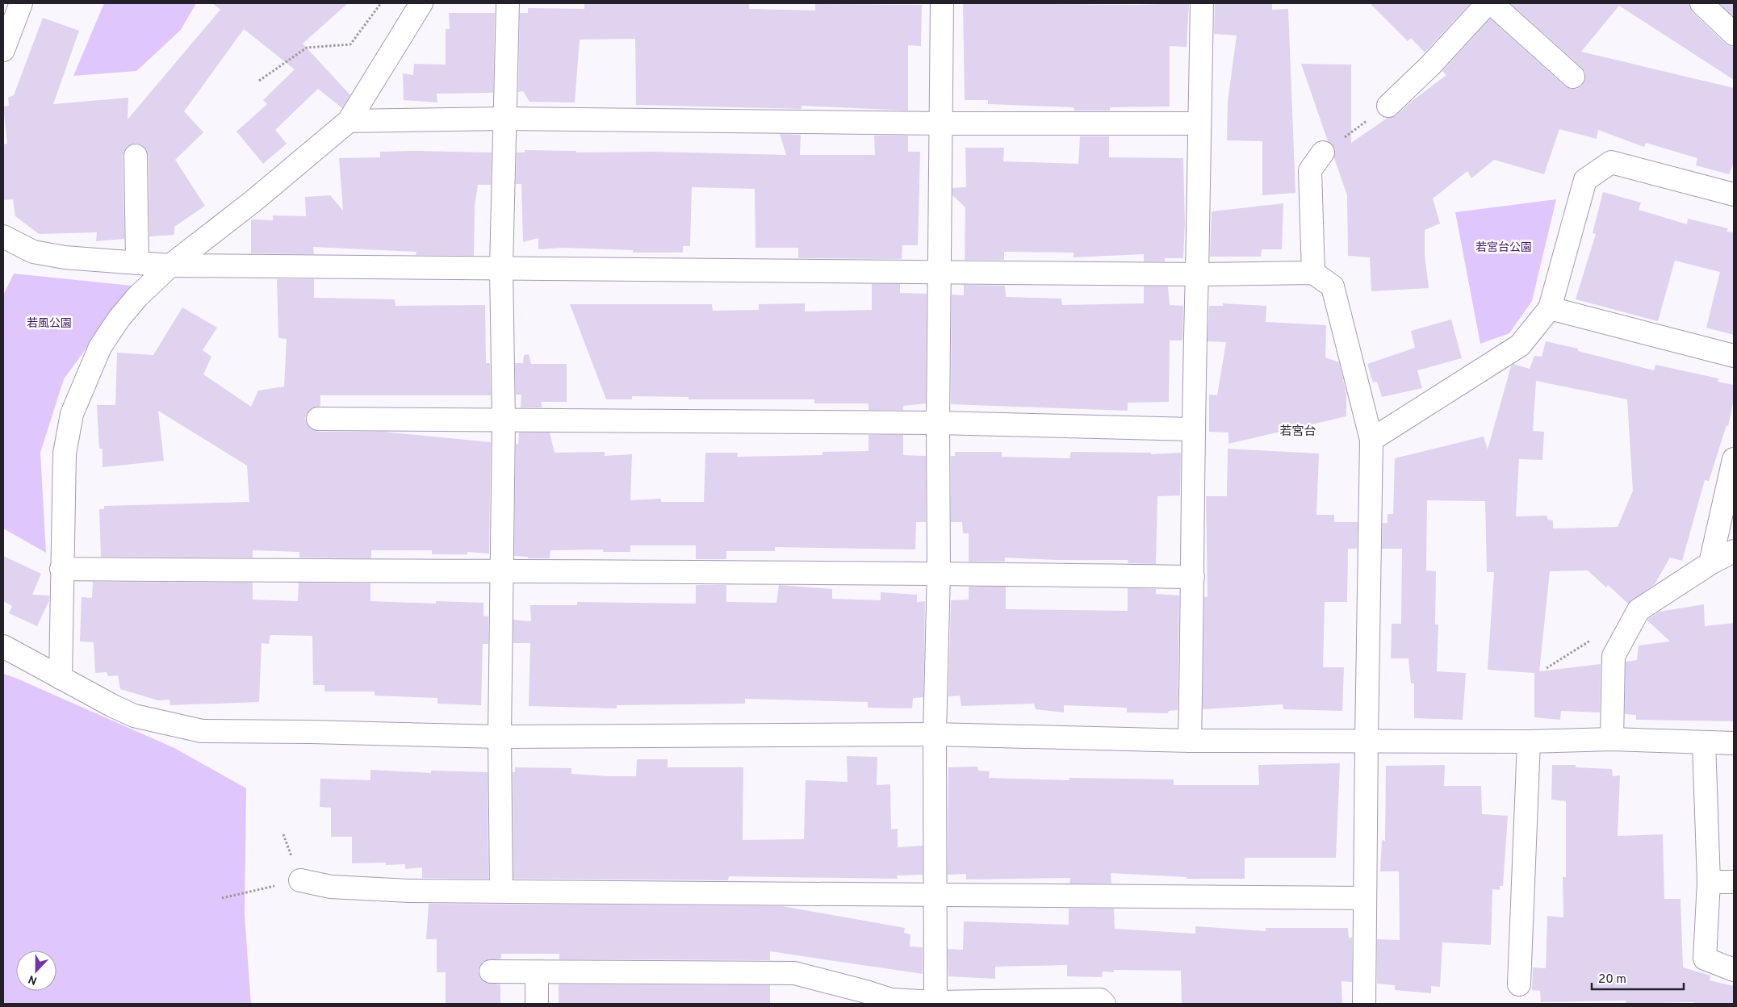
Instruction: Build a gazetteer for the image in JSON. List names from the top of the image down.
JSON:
{
  "districts": ["若宮台"],
  "parks": ["若宮台公園", "若風公園"],
  "scale_bar": "20 m",
  "north": "bottom"
}
